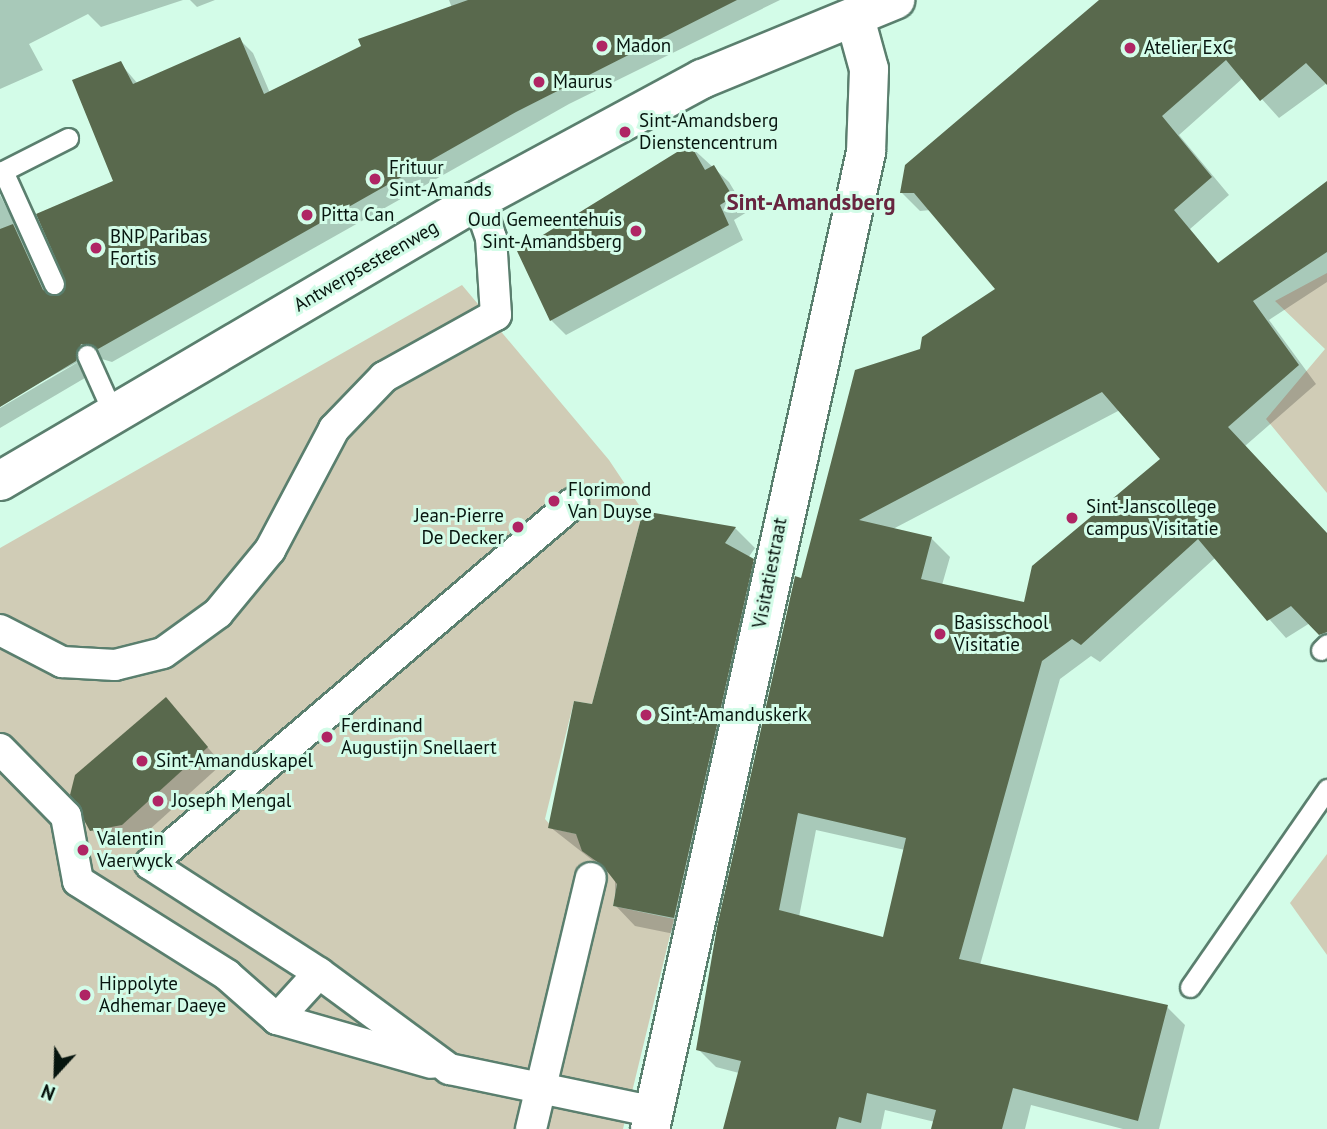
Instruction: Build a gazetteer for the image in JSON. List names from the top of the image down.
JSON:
{
  "streets": {
    "street": ["Antwerpsesteenweg", "Visitatiestraat"]
  },
  "crossings": [
    ["Antwerpsesteenweg", "Visitatiestraat"]
  ],
  "districts": ["Sint-Amandsberg"],
  "places": [
    "Madon",
    "Atelier ExC",
    "Maurus",
    "Sint-Amandsberg Dienstencentrum",
    "Frituur Sint-Amands",
    "Pitta Can",
    "Oud Gemeentehuis Sint-Amandsberg",
    "BNP Paribas Fortis",
    "Florimond Van Duyse",
    "Sint-Janscollege campus Visitatie",
    "Jean-Pierre De Decker",
    "Basisschool Visitatie",
    "Sint-Amanduskerk",
    "Ferdinand Augustijn Snellaert",
    "Sint-Amanduskapel",
    "Joseph Mengal",
    "Valentin Vaerwyck",
    "Hippolyte Adhemar Daeye"
  ],
  "north": "bottom"
}
